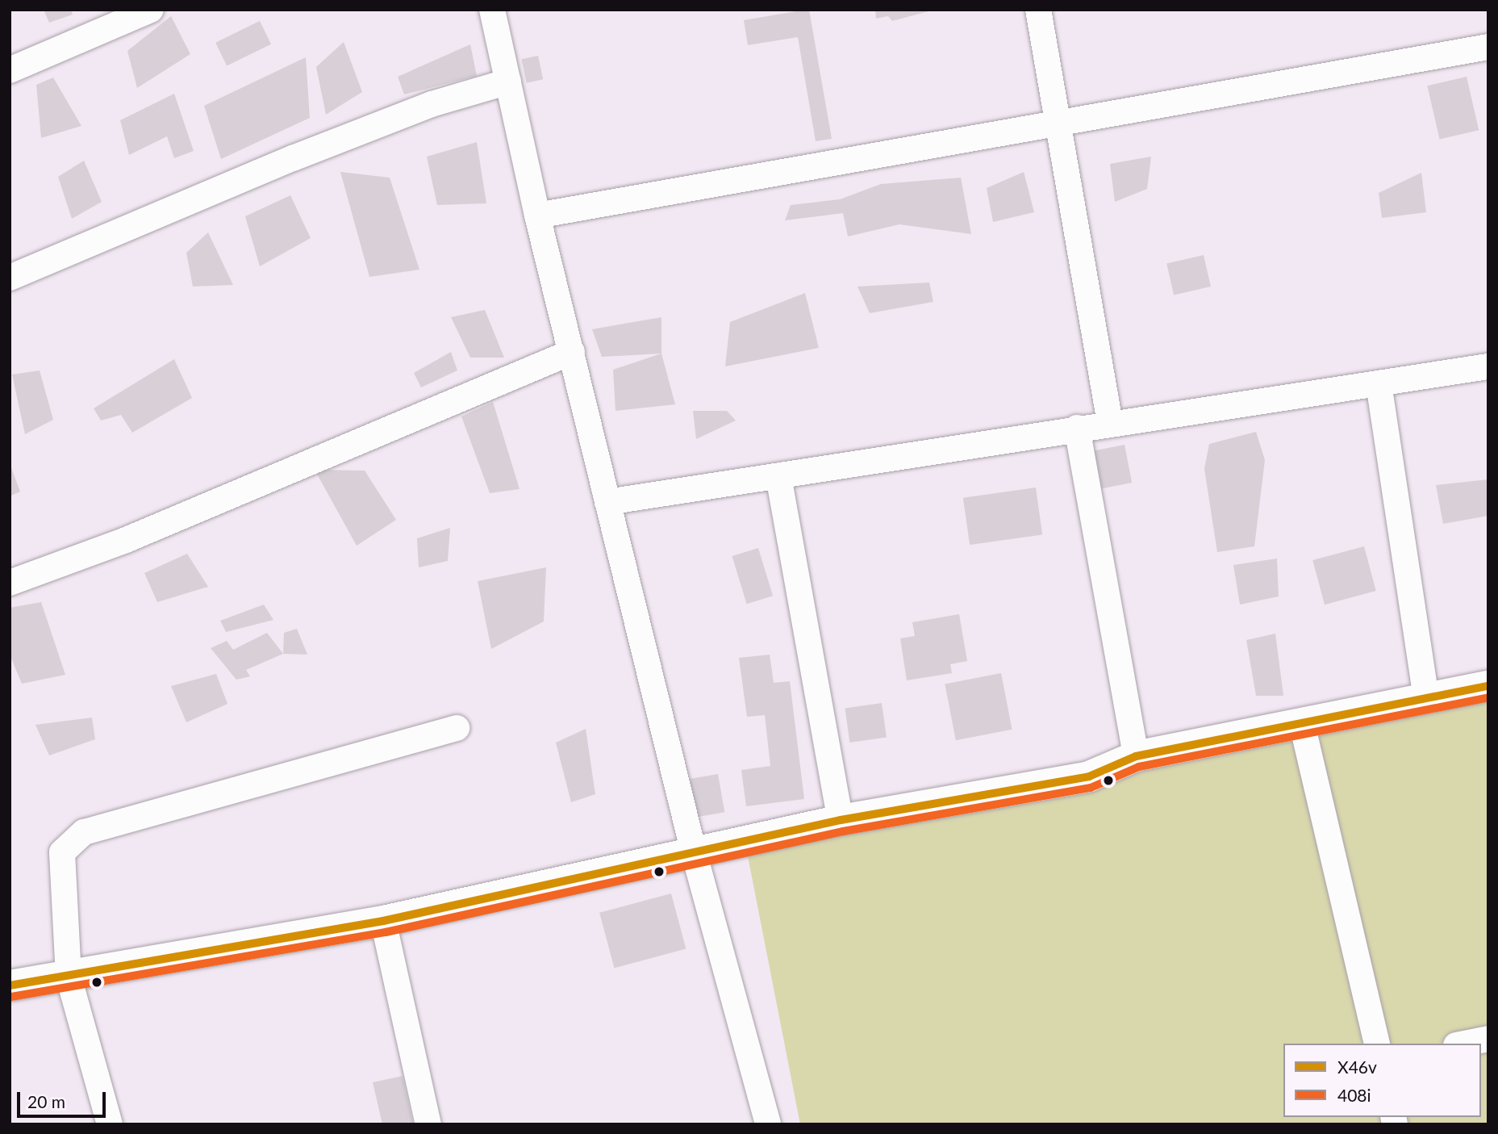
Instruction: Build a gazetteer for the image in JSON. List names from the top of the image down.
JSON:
{
  "lines": ["transit line X46v", "transit line 408i"],
  "legend": ["X46v", "408i"],
  "scale_bar": "20 m"
}
